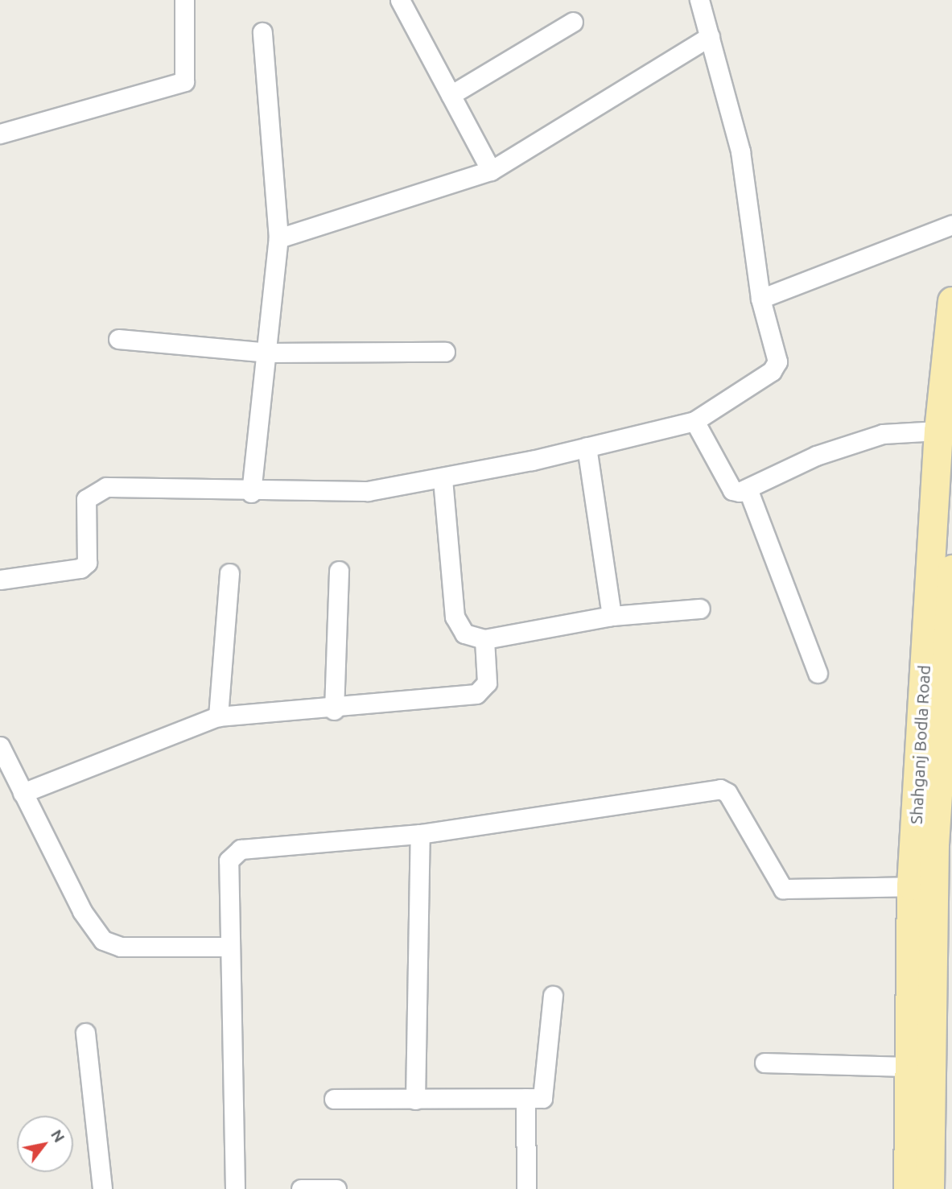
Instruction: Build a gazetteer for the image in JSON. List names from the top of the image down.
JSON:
{
  "streets": {
    "main road": ["Shahganj Bodla Road"]
  },
  "north": "top right"
}
